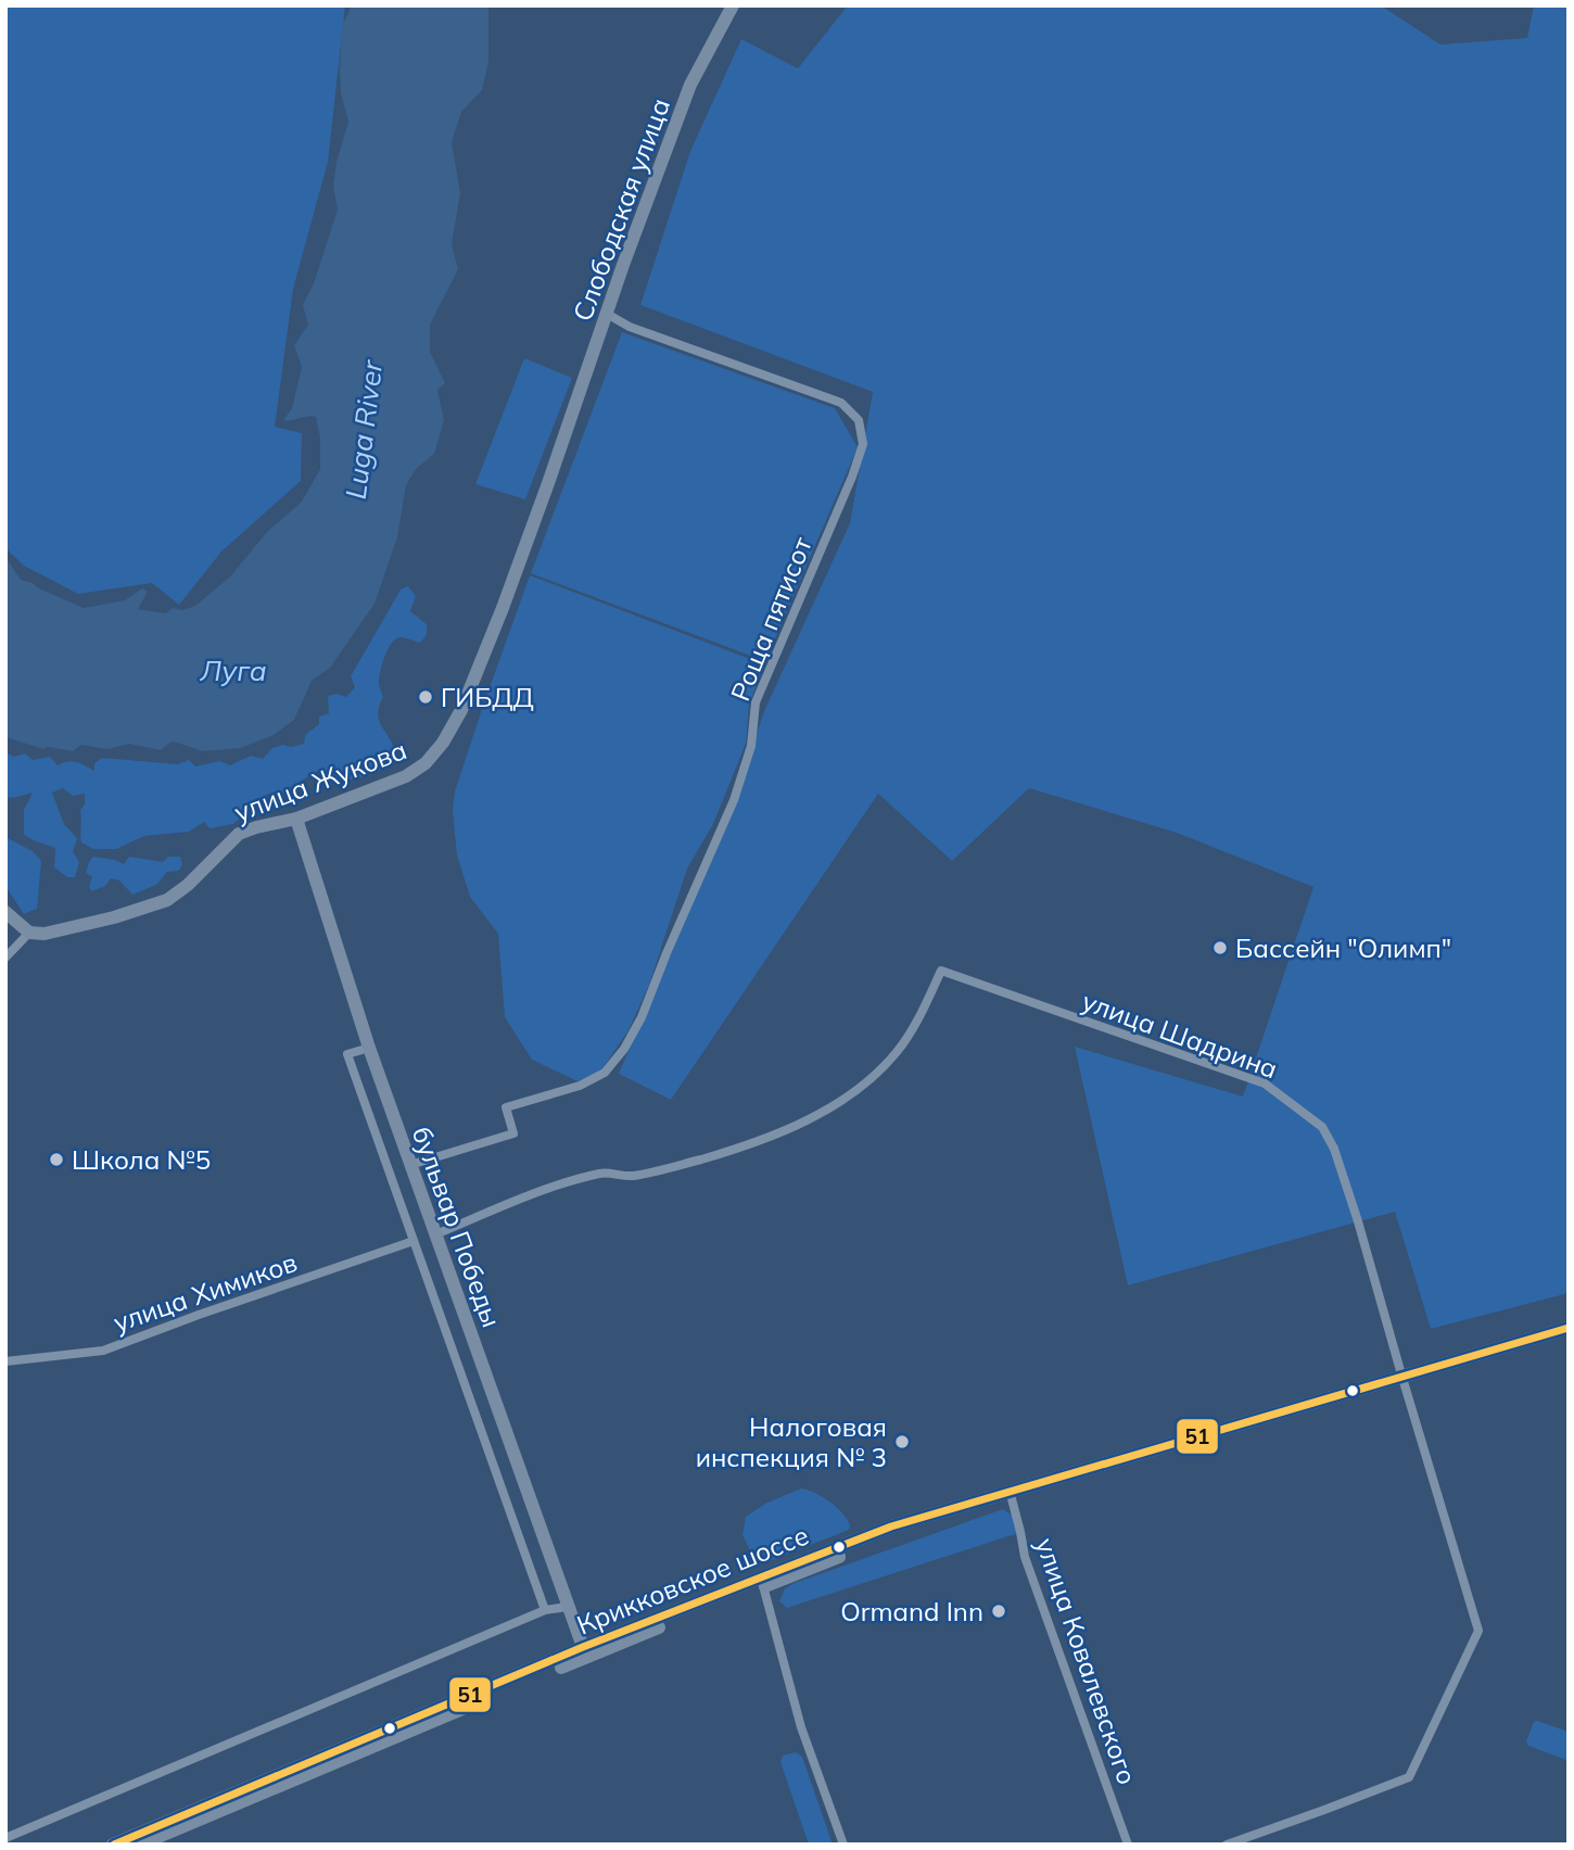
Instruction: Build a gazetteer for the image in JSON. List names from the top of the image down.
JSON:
{
  "streets": {
    "main road": [
      "Слободская улица",
      "улица Жукова",
      "бульвар Победы",
      "Крикковское шоссе"
    ],
    "street": [
      "Роща пятисот",
      "улица Шадрина",
      "улица Химиков",
      "улица Ковалевского"
    ]
  },
  "crossings": [
    ["Слободская улица", "Роща пятисот"],
    ["Слободская улица", "улица Жукова"],
    ["Роща пятисот", "бульвар Победы"],
    ["улица Жукова", "бульвар Победы"],
    ["улица Шадрина", "бульвар Победы"],
    ["улица Шадрина", "Крикковское шоссе"],
    ["бульвар Победы", "Крикковское шоссе"],
    ["Крикковское шоссе", "улица Ковалевского"]
  ],
  "water": ["Luga River", "Луга"],
  "places": [
    "ГИБДД",
    "Бассейн \"Олимп\"",
    "Школа №5",
    "Налоговая инспекция № 3",
    "Ormand Inn"
  ],
  "lines": ["transit line 51"]
}
